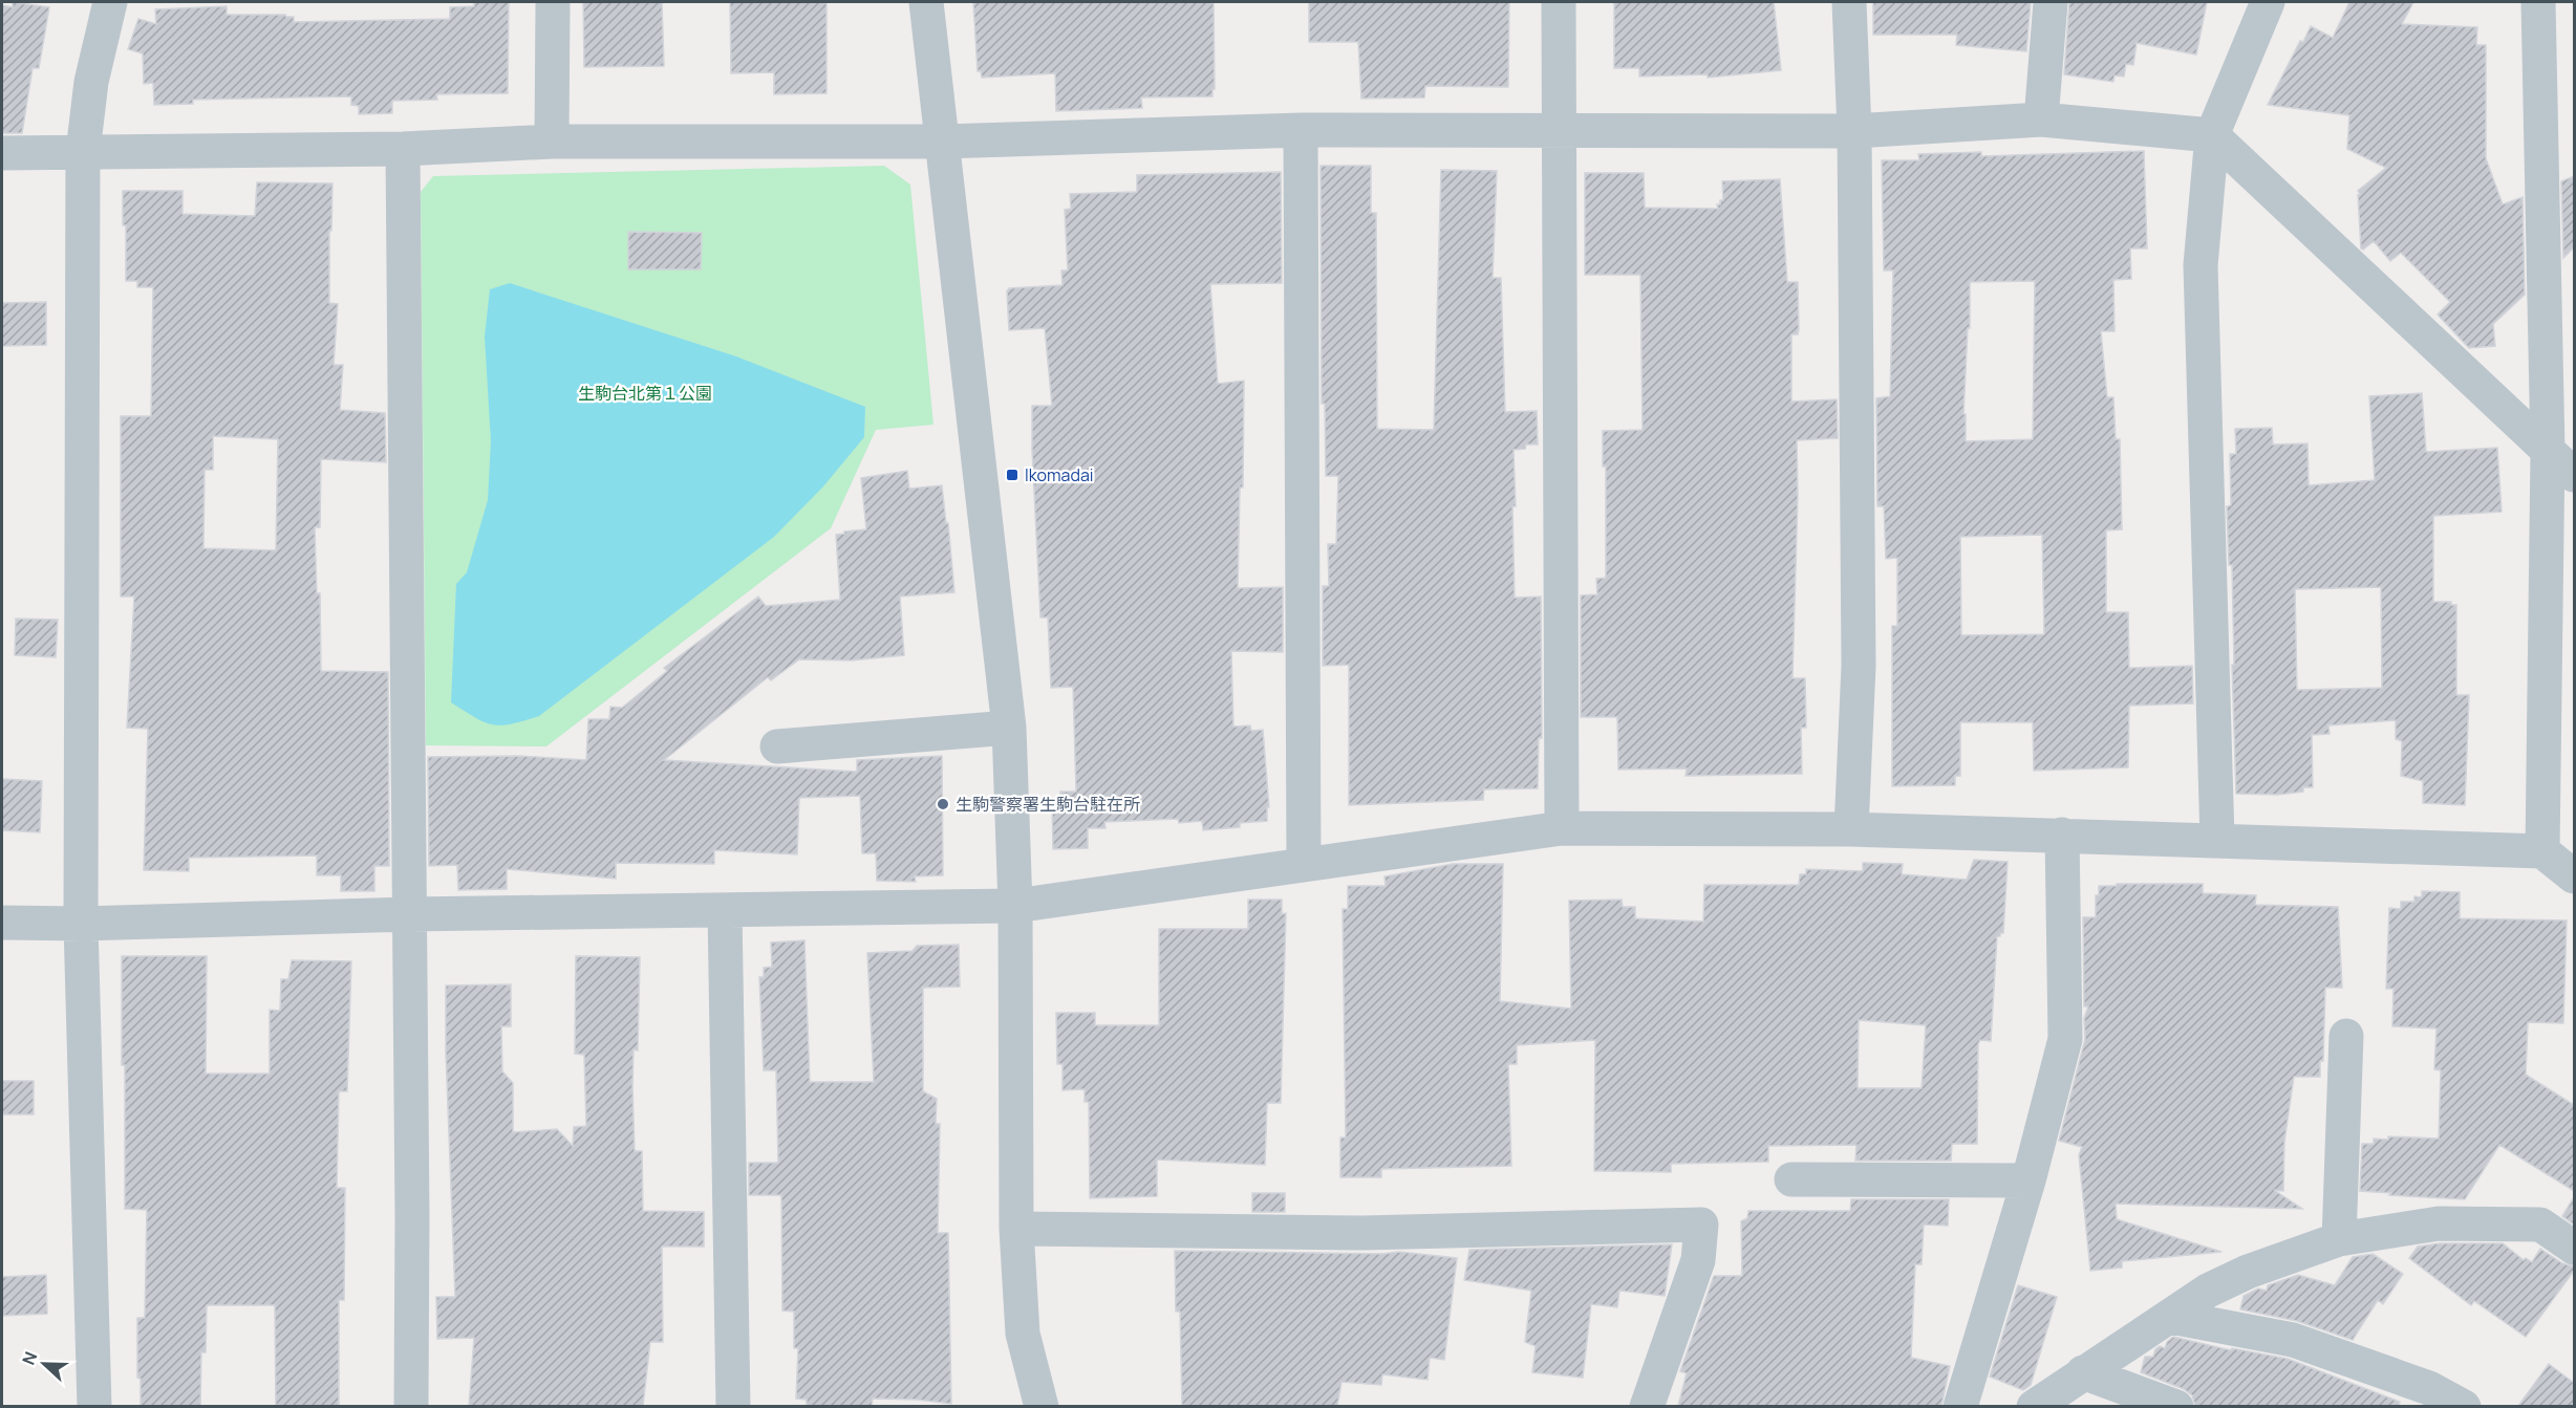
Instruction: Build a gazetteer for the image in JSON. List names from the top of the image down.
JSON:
{
  "parks": ["生駒台北第１公園"],
  "places": {
    "transit": ["Ikomadai"],
    "other": ["生駒警察署生駒台駐在所"]
  },
  "north": "left"
}
